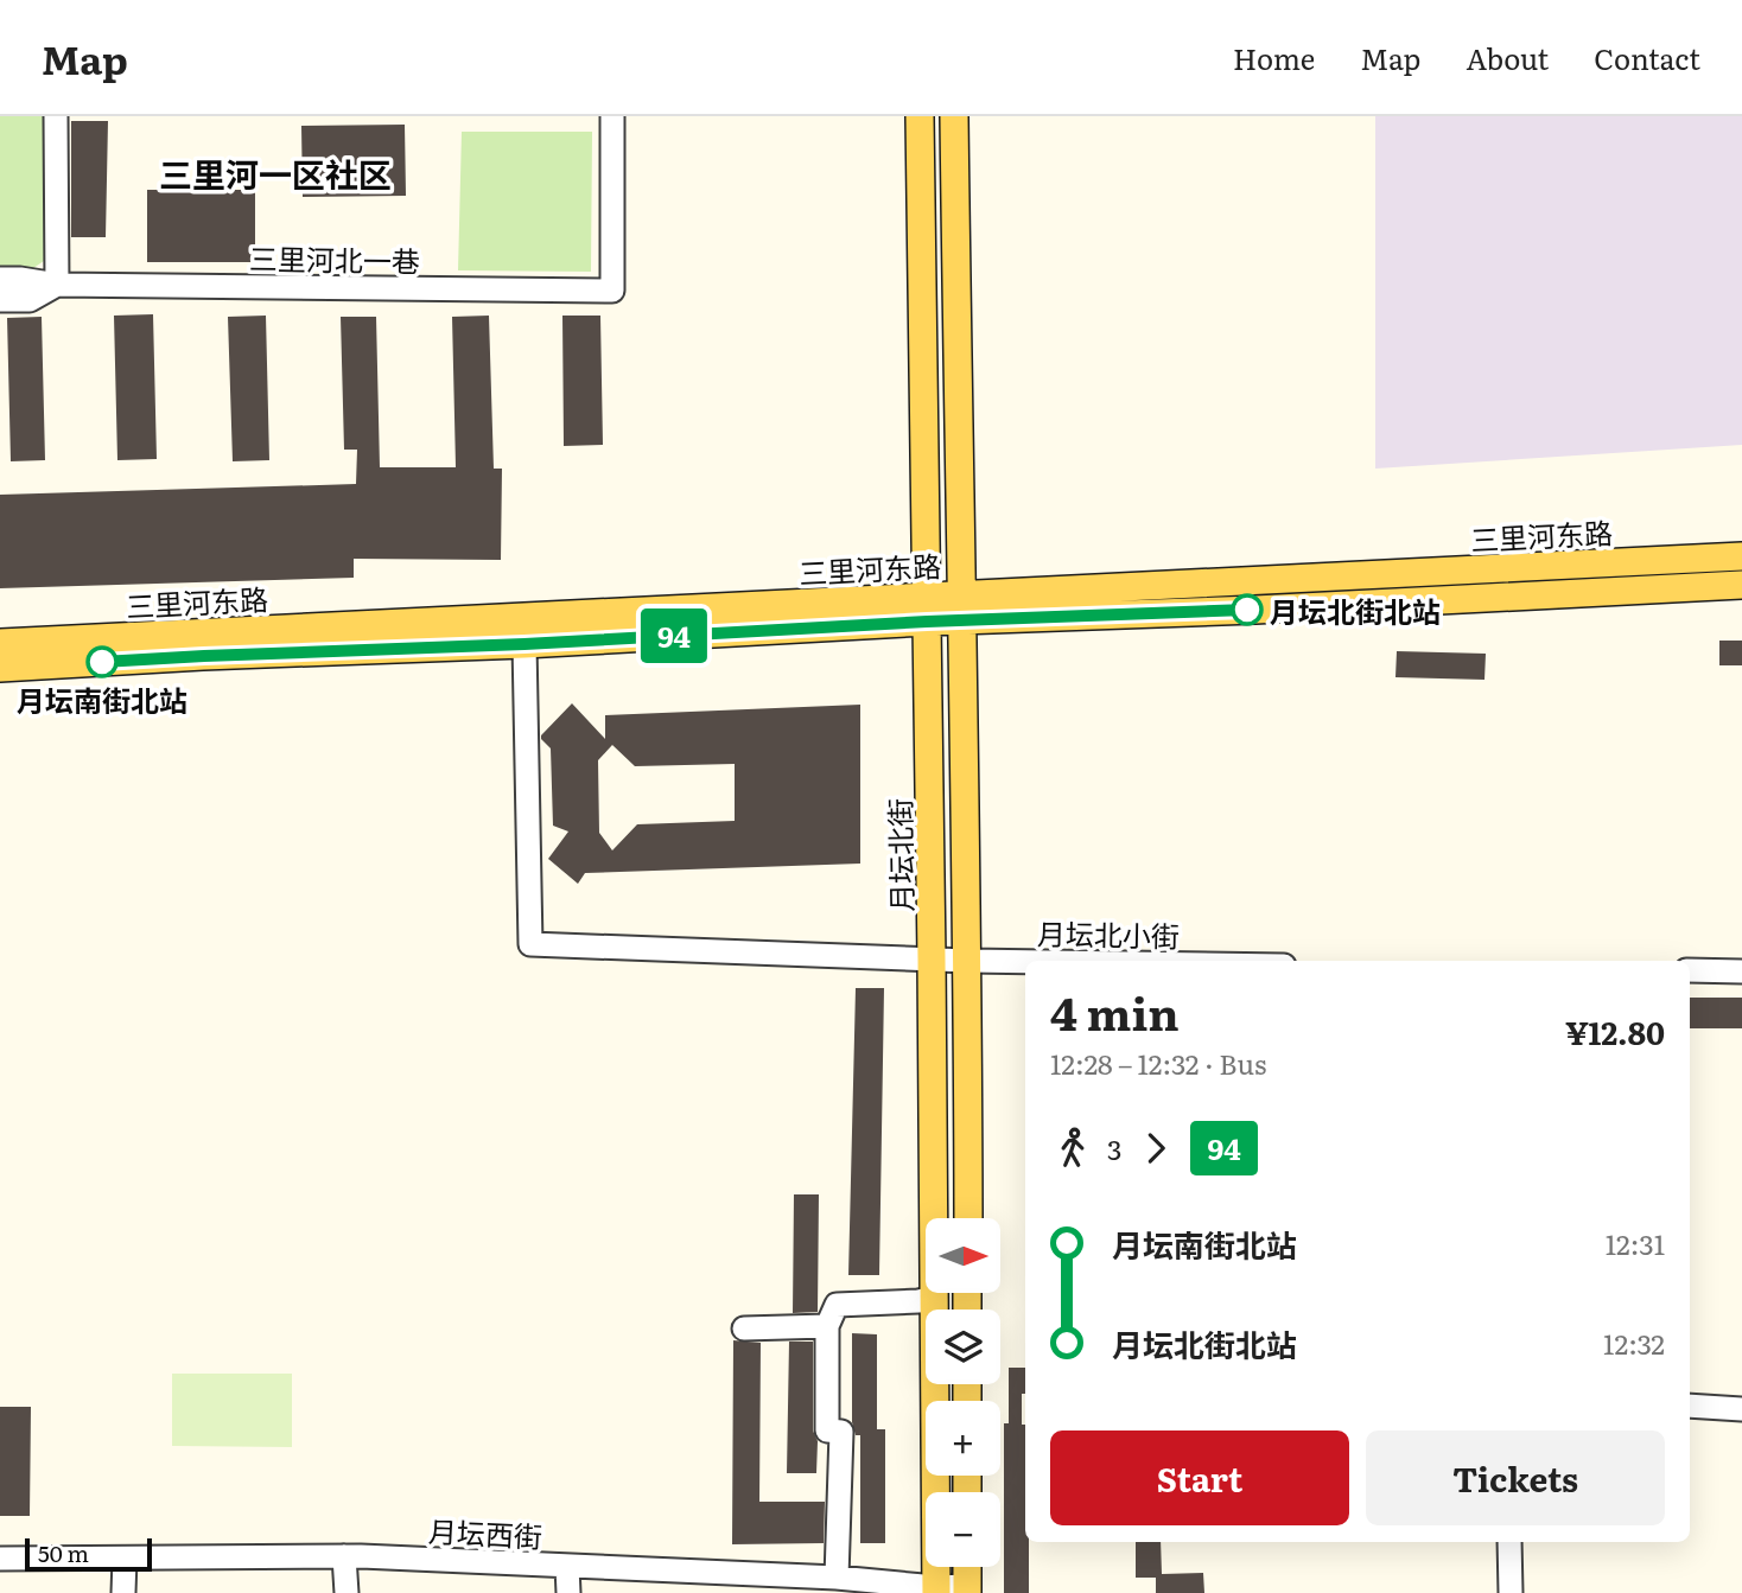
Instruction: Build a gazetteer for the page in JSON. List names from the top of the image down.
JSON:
{
  "streets": {
    "main road": ["三里河东路", "月坛北街"],
    "street": ["三里河北一巷", "月坛北小街", "月坛西街"]
  },
  "crossings": [
    ["三里河东路", "月坛北街"],
    ["三里河东路", "月坛北小街"],
    ["月坛北街", "月坛北小街"],
    ["月坛北街", "月坛西街"]
  ],
  "districts": ["三里河一区社区"],
  "places": ["月坛北街北站", "月坛南街北站"],
  "lines": ["bus line 94"],
  "scale_bar": "50 m",
  "north": "right",
  "page": {
    "header": "Map",
    "nav": [
      "Home",
      "Map",
      "About",
      "Contact"
    ],
    "on_map": "94",
    "heading": ["4 min", "12:28 – 12:32 · Bus", "¥12.80"],
    "legs": ["3", "94"],
    "list": [
      {
        "name": "月坛南街北站",
        "value": "12:31"
      },
      {
        "name": "月坛北街北站",
        "value": "12:32"
      }
    ],
    "map_buttons": ["+", "−"],
    "buttons": ["Start", "Tickets"],
    "scale": "50 m"
  }
}
